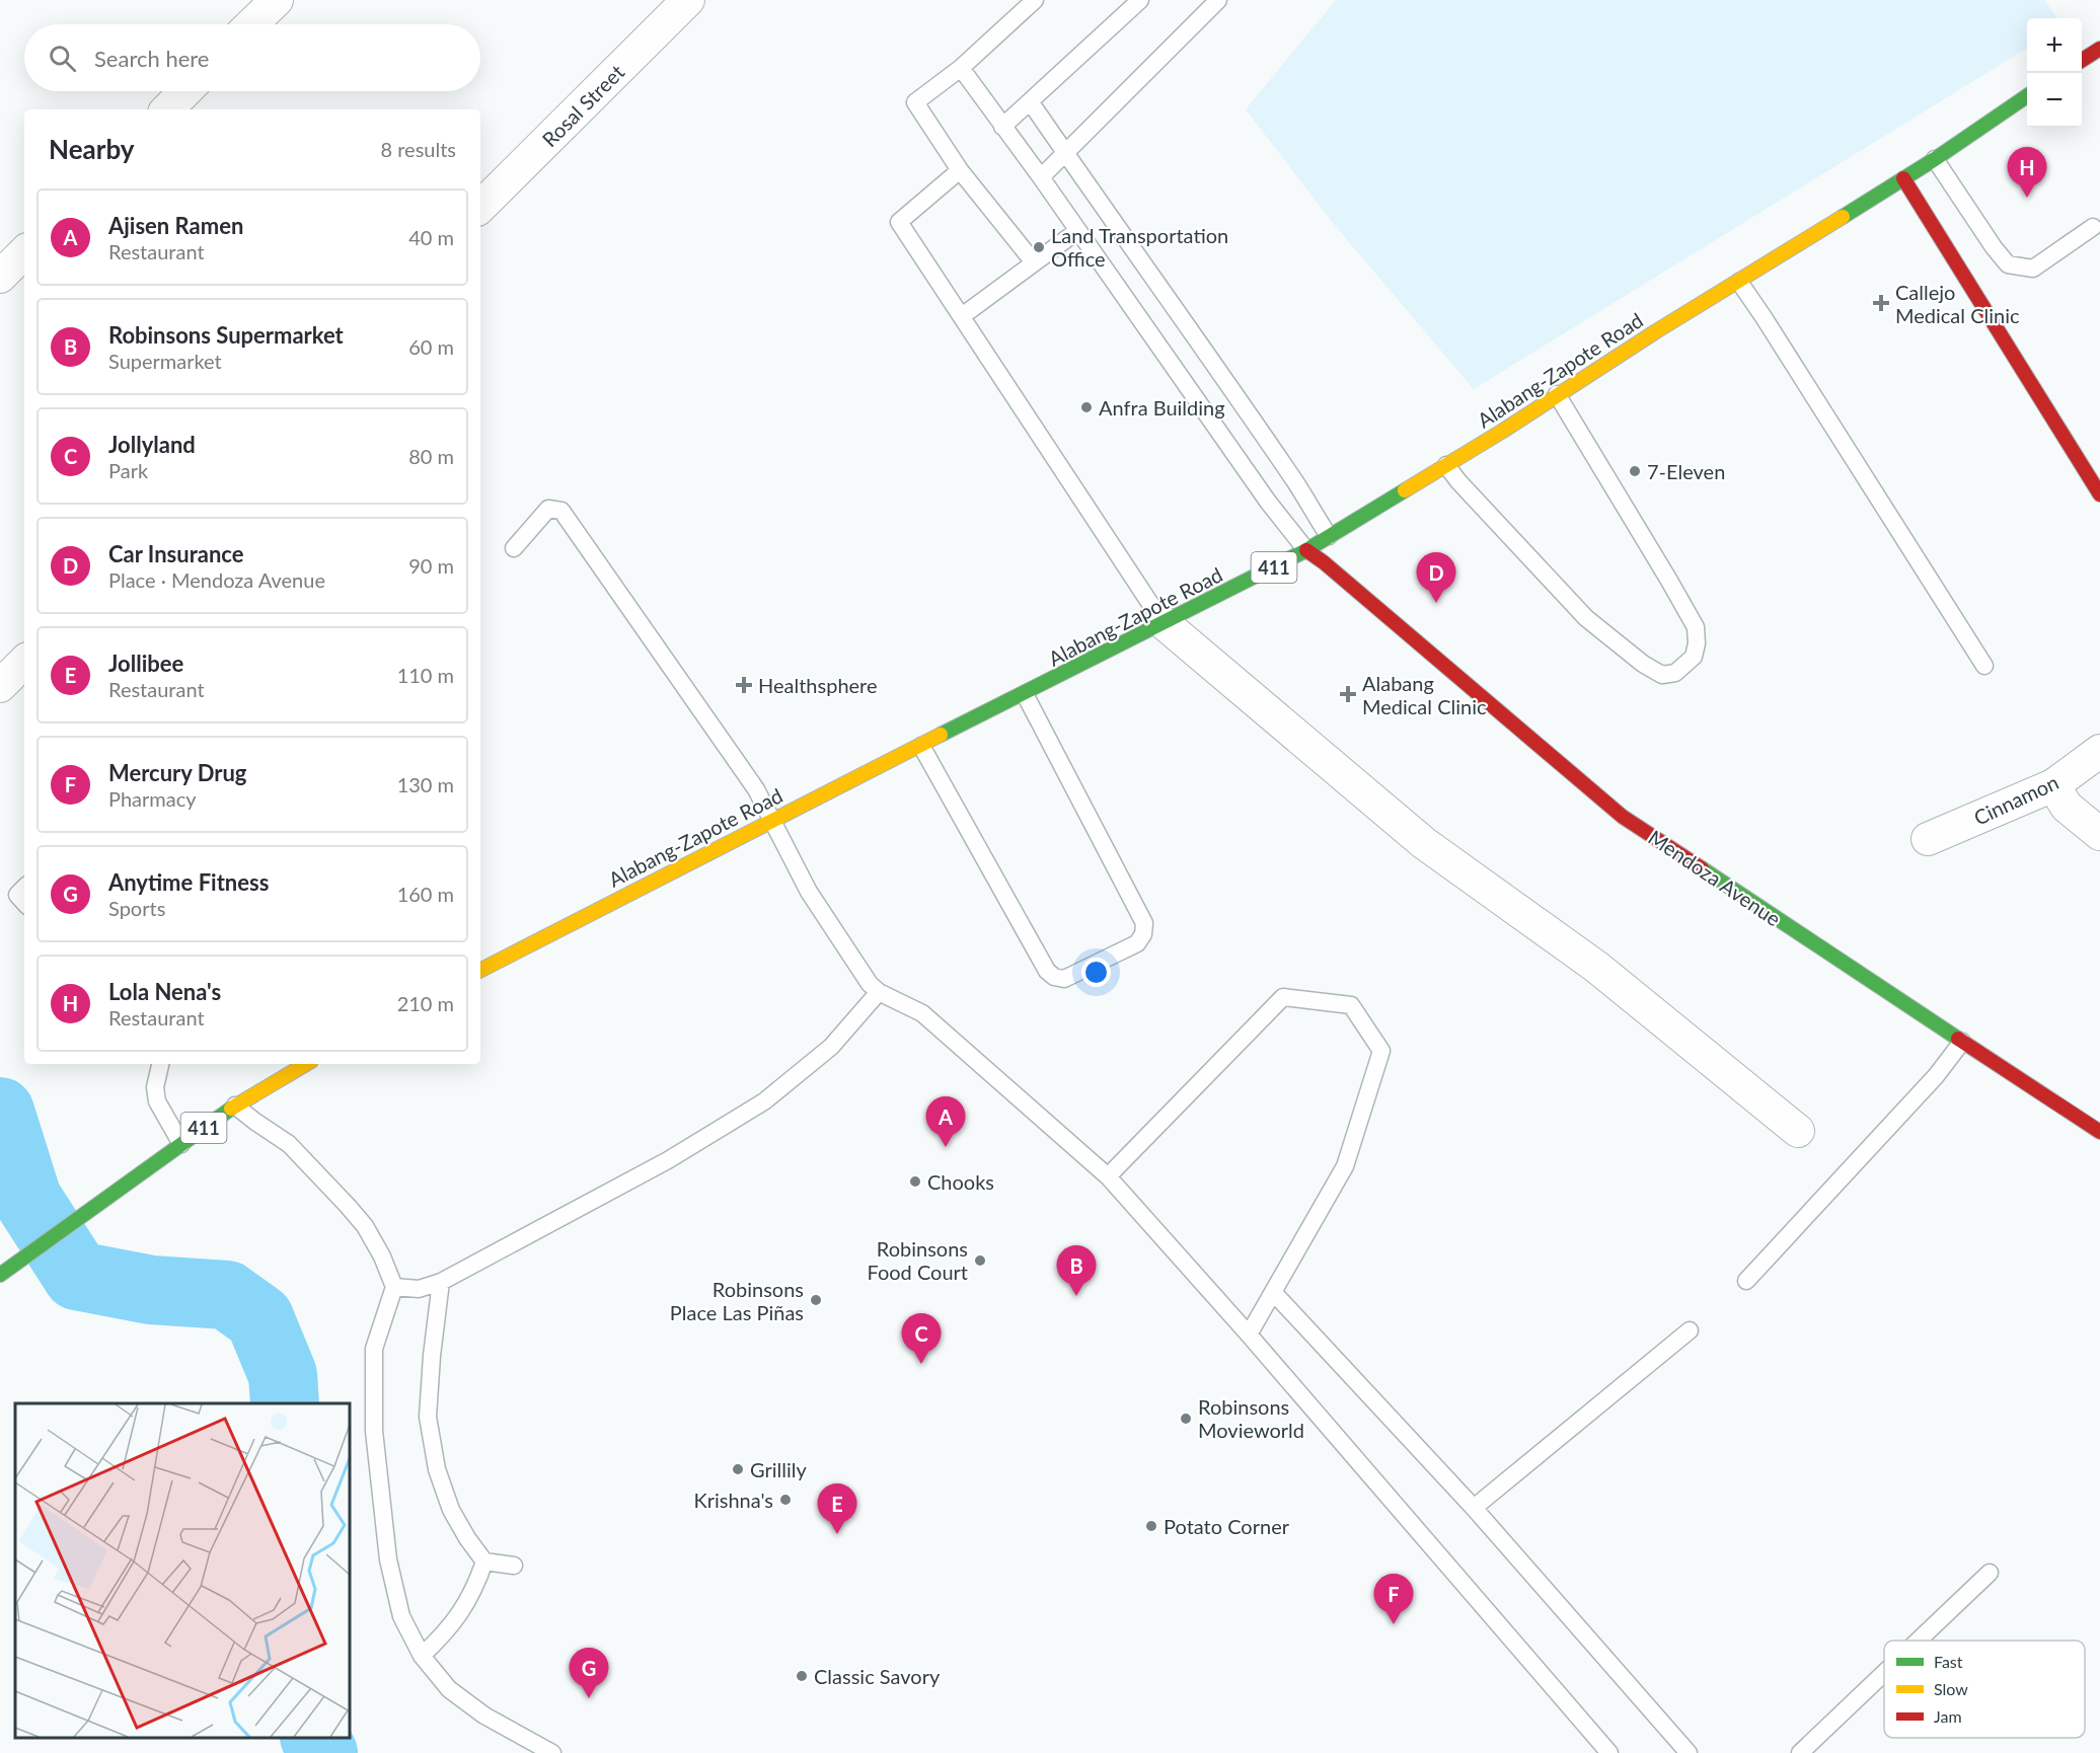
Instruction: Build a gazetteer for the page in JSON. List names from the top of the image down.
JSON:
{
  "streets": {
    "main road": ["Alabang-Zapote Road", "411", "Mendoza Avenue"],
    "street": ["Rosal Street", "Cinnamon"]
  },
  "crossings": [
    ["Alabang-Zapote Road", "Mendoza Avenue"]
  ],
  "places": {
    "other": [
      "Land Transportation Office",
      "Anfra Building",
      "7-Eleven",
      "Chooks",
      "Robinsons Food Court",
      "Robinsons Place Las Piñas",
      "Robinsons Movieworld",
      "Grillily",
      "Krishna's",
      "Potato Corner",
      "Classic Savory"
    ],
    "health": ["Callejo Medical Clinic", "Healthsphere", "Alabang Medical Clinic"]
  },
  "legend": ["Fast", "Slow", "Jam"],
  "page": {
    "map_buttons": ["+", "−"],
    "search": "Search here",
    "heading": ["Nearby", "8 results"],
    "pins": [
      "H",
      "D",
      "A",
      "B",
      "C",
      "E",
      "F",
      "G"
    ],
    "list": [
      {
        "mark": "A",
        "name": "Ajisen Ramen",
        "note": "Restaurant",
        "value": "40 m"
      },
      {
        "mark": "B",
        "name": "Robinsons Supermarket",
        "note": "Supermarket",
        "value": "60 m"
      },
      {
        "mark": "C",
        "name": "Jollyland",
        "note": "Park",
        "value": "80 m"
      },
      {
        "mark": "D",
        "name": "Car Insurance",
        "note": "Place · Mendoza Avenue",
        "value": "90 m"
      },
      {
        "mark": "E",
        "name": "Jollibee",
        "note": "Restaurant",
        "value": "110 m"
      },
      {
        "mark": "F",
        "name": "Mercury Drug",
        "note": "Pharmacy",
        "value": "130 m"
      },
      {
        "mark": "G",
        "name": "Anytime Fitness",
        "note": "Sports",
        "value": "160 m"
      },
      {
        "mark": "H",
        "name": "Lola Nena's",
        "note": "Restaurant",
        "value": "210 m"
      }
    ]
  }
}
